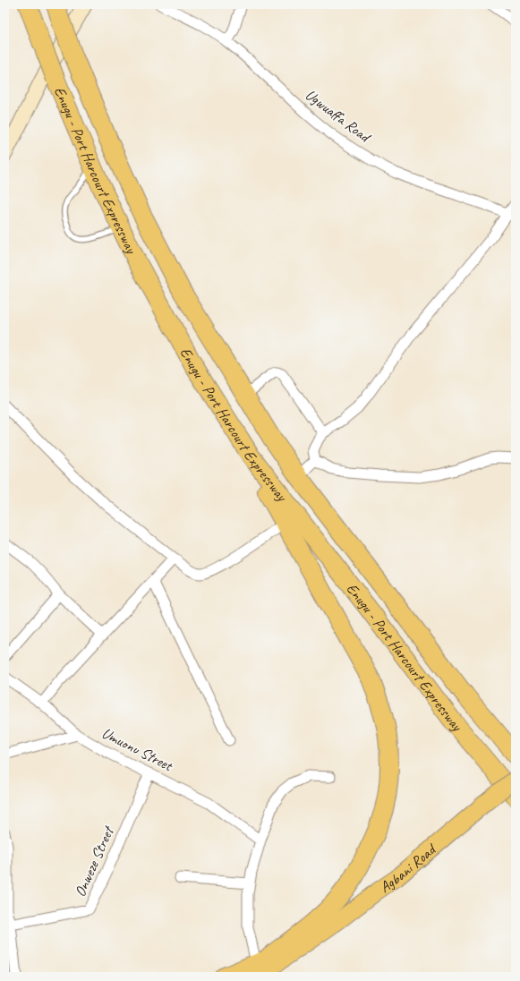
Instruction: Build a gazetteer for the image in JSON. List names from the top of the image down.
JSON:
{
  "streets": {
    "highway": ["Enugu - Port Harcourt Expressway"],
    "main road": ["Agbani Road"],
    "street": ["Ugwuaffa Road", "Umuonu Street", "Onweze Street"]
  },
  "crossings": [
    ["Umuonu Street", "Onweze Street"]
  ]
}
